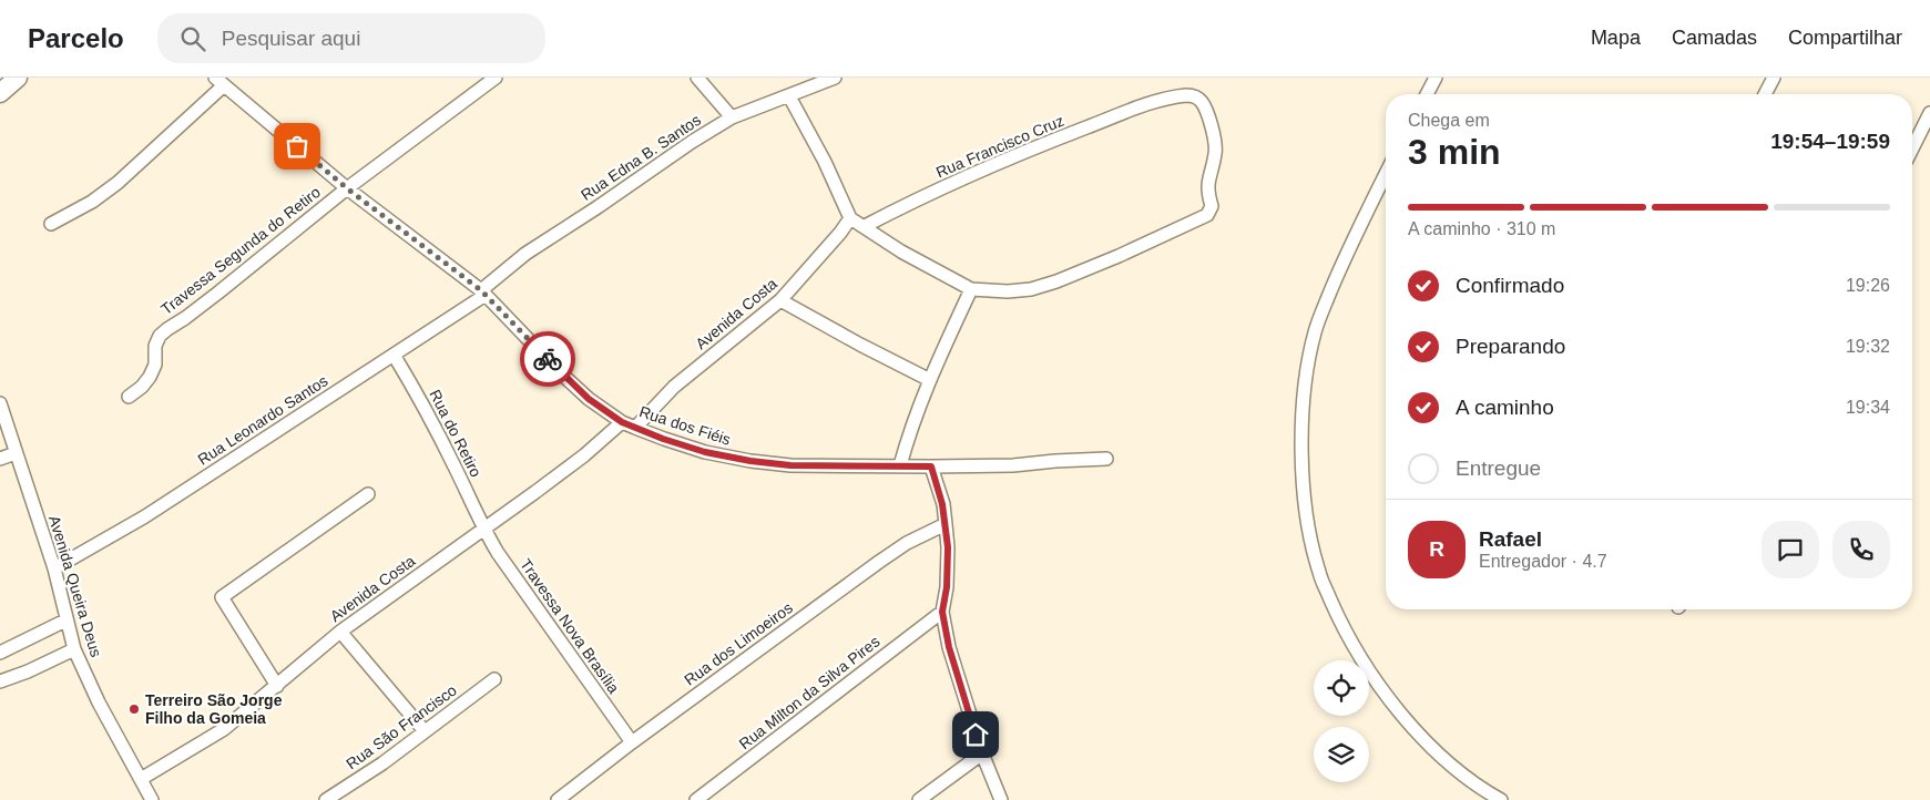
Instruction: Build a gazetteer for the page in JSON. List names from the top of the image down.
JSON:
{
  "streets": {
    "street": [
      "Rua Francisco Cruz",
      "Rua Edna B. Santos",
      "Travessa Segunda do Retiro",
      "Avenida Costa",
      "Rua Leonardo Santos",
      "Rua dos Fiéis",
      "Rua do Retiro",
      "Avenida Queira Deus",
      "Travessa Nova Brasília",
      "Rua dos Limoeiros",
      "Rua Milton da Silva Pires",
      "Rua São Francisco"
    ]
  },
  "crossings": [
    ["Rua Edna B. Santos", "Rua Leonardo Santos"],
    ["Rua Edna B. Santos", "Rua dos Fiéis"],
    ["Travessa Segunda do Retiro", "Rua dos Fiéis"],
    ["Avenida Costa", "Rua dos Fiéis"],
    ["Avenida Costa", "Rua do Retiro"],
    ["Avenida Costa", "Avenida Queira Deus"],
    ["Avenida Costa", "Travessa Nova Brasília"],
    ["Rua Leonardo Santos", "Rua dos Fiéis"],
    ["Rua Leonardo Santos", "Rua do Retiro"],
    ["Rua Leonardo Santos", "Avenida Queira Deus"],
    ["Rua do Retiro", "Travessa Nova Brasília"],
    ["Travessa Nova Brasília", "Rua dos Limoeiros"]
  ],
  "places": ["Terreiro São Jorge Filho da Gomeia"],
  "page": {
    "header": "Parcelo",
    "search": "Pesquisar aqui",
    "nav": ["Mapa", "Camadas", "Compartilhar"],
    "heading": ["3 min", "Chega em", "19:54–19:59"],
    "panel": ["Rafael", "Entregador · 4.7"],
    "bar": "A caminho · 310 m",
    "list": [
      ["Confirmado", "19:26"],
      ["Preparando", "19:32"],
      ["A caminho", "19:34"],
      "Entregue"
    ],
    "round": "R"
  }
}
